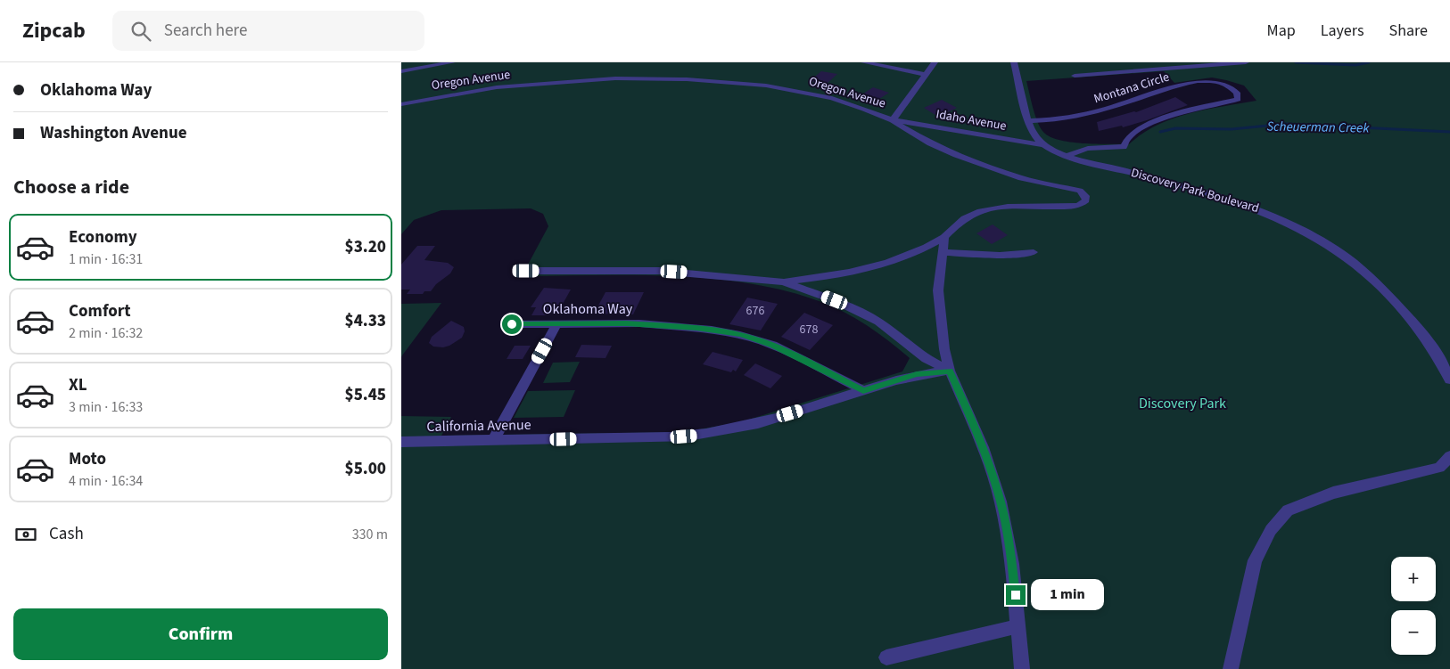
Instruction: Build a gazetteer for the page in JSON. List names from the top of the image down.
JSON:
{
  "streets": {
    "street": [
      "Oregon Avenue",
      "Montana Circle",
      "Idaho Avenue",
      "Discovery Park Boulevard",
      "Oklahoma Way",
      "California Avenue"
    ]
  },
  "crossings": [
    ["Oregon Avenue", "Idaho Avenue"],
    ["Montana Circle", "Discovery Park Boulevard"],
    ["Idaho Avenue", "Discovery Park Boulevard"],
    ["Oklahoma Way", "California Avenue"]
  ],
  "water": ["Scheuerman Creek"],
  "parks": ["Discovery Park"],
  "house_numbers": ["676", "678"],
  "page": {
    "header": "Zipcab",
    "search": "Search here",
    "nav": ["Map", "Layers", "Share"],
    "banner": ["Oklahoma Way", "Washington Avenue"],
    "heading": "Choose a ride",
    "list": [
      {
        "name": "Economy",
        "note": "1 min · 16:31",
        "value": "$3.20"
      },
      {
        "name": "Comfort",
        "note": "2 min · 16:32",
        "value": "$4.33"
      },
      {
        "name": "XL",
        "note": "3 min · 16:33",
        "value": "$5.45"
      },
      {
        "name": "Moto",
        "note": "4 min · 16:34",
        "value": "$5.00"
      }
    ],
    "pay": ["Cash", "330 m"],
    "map_buttons": ["+", "−"],
    "bubble": "1 min",
    "buttons": "Confirm"
  }
}
